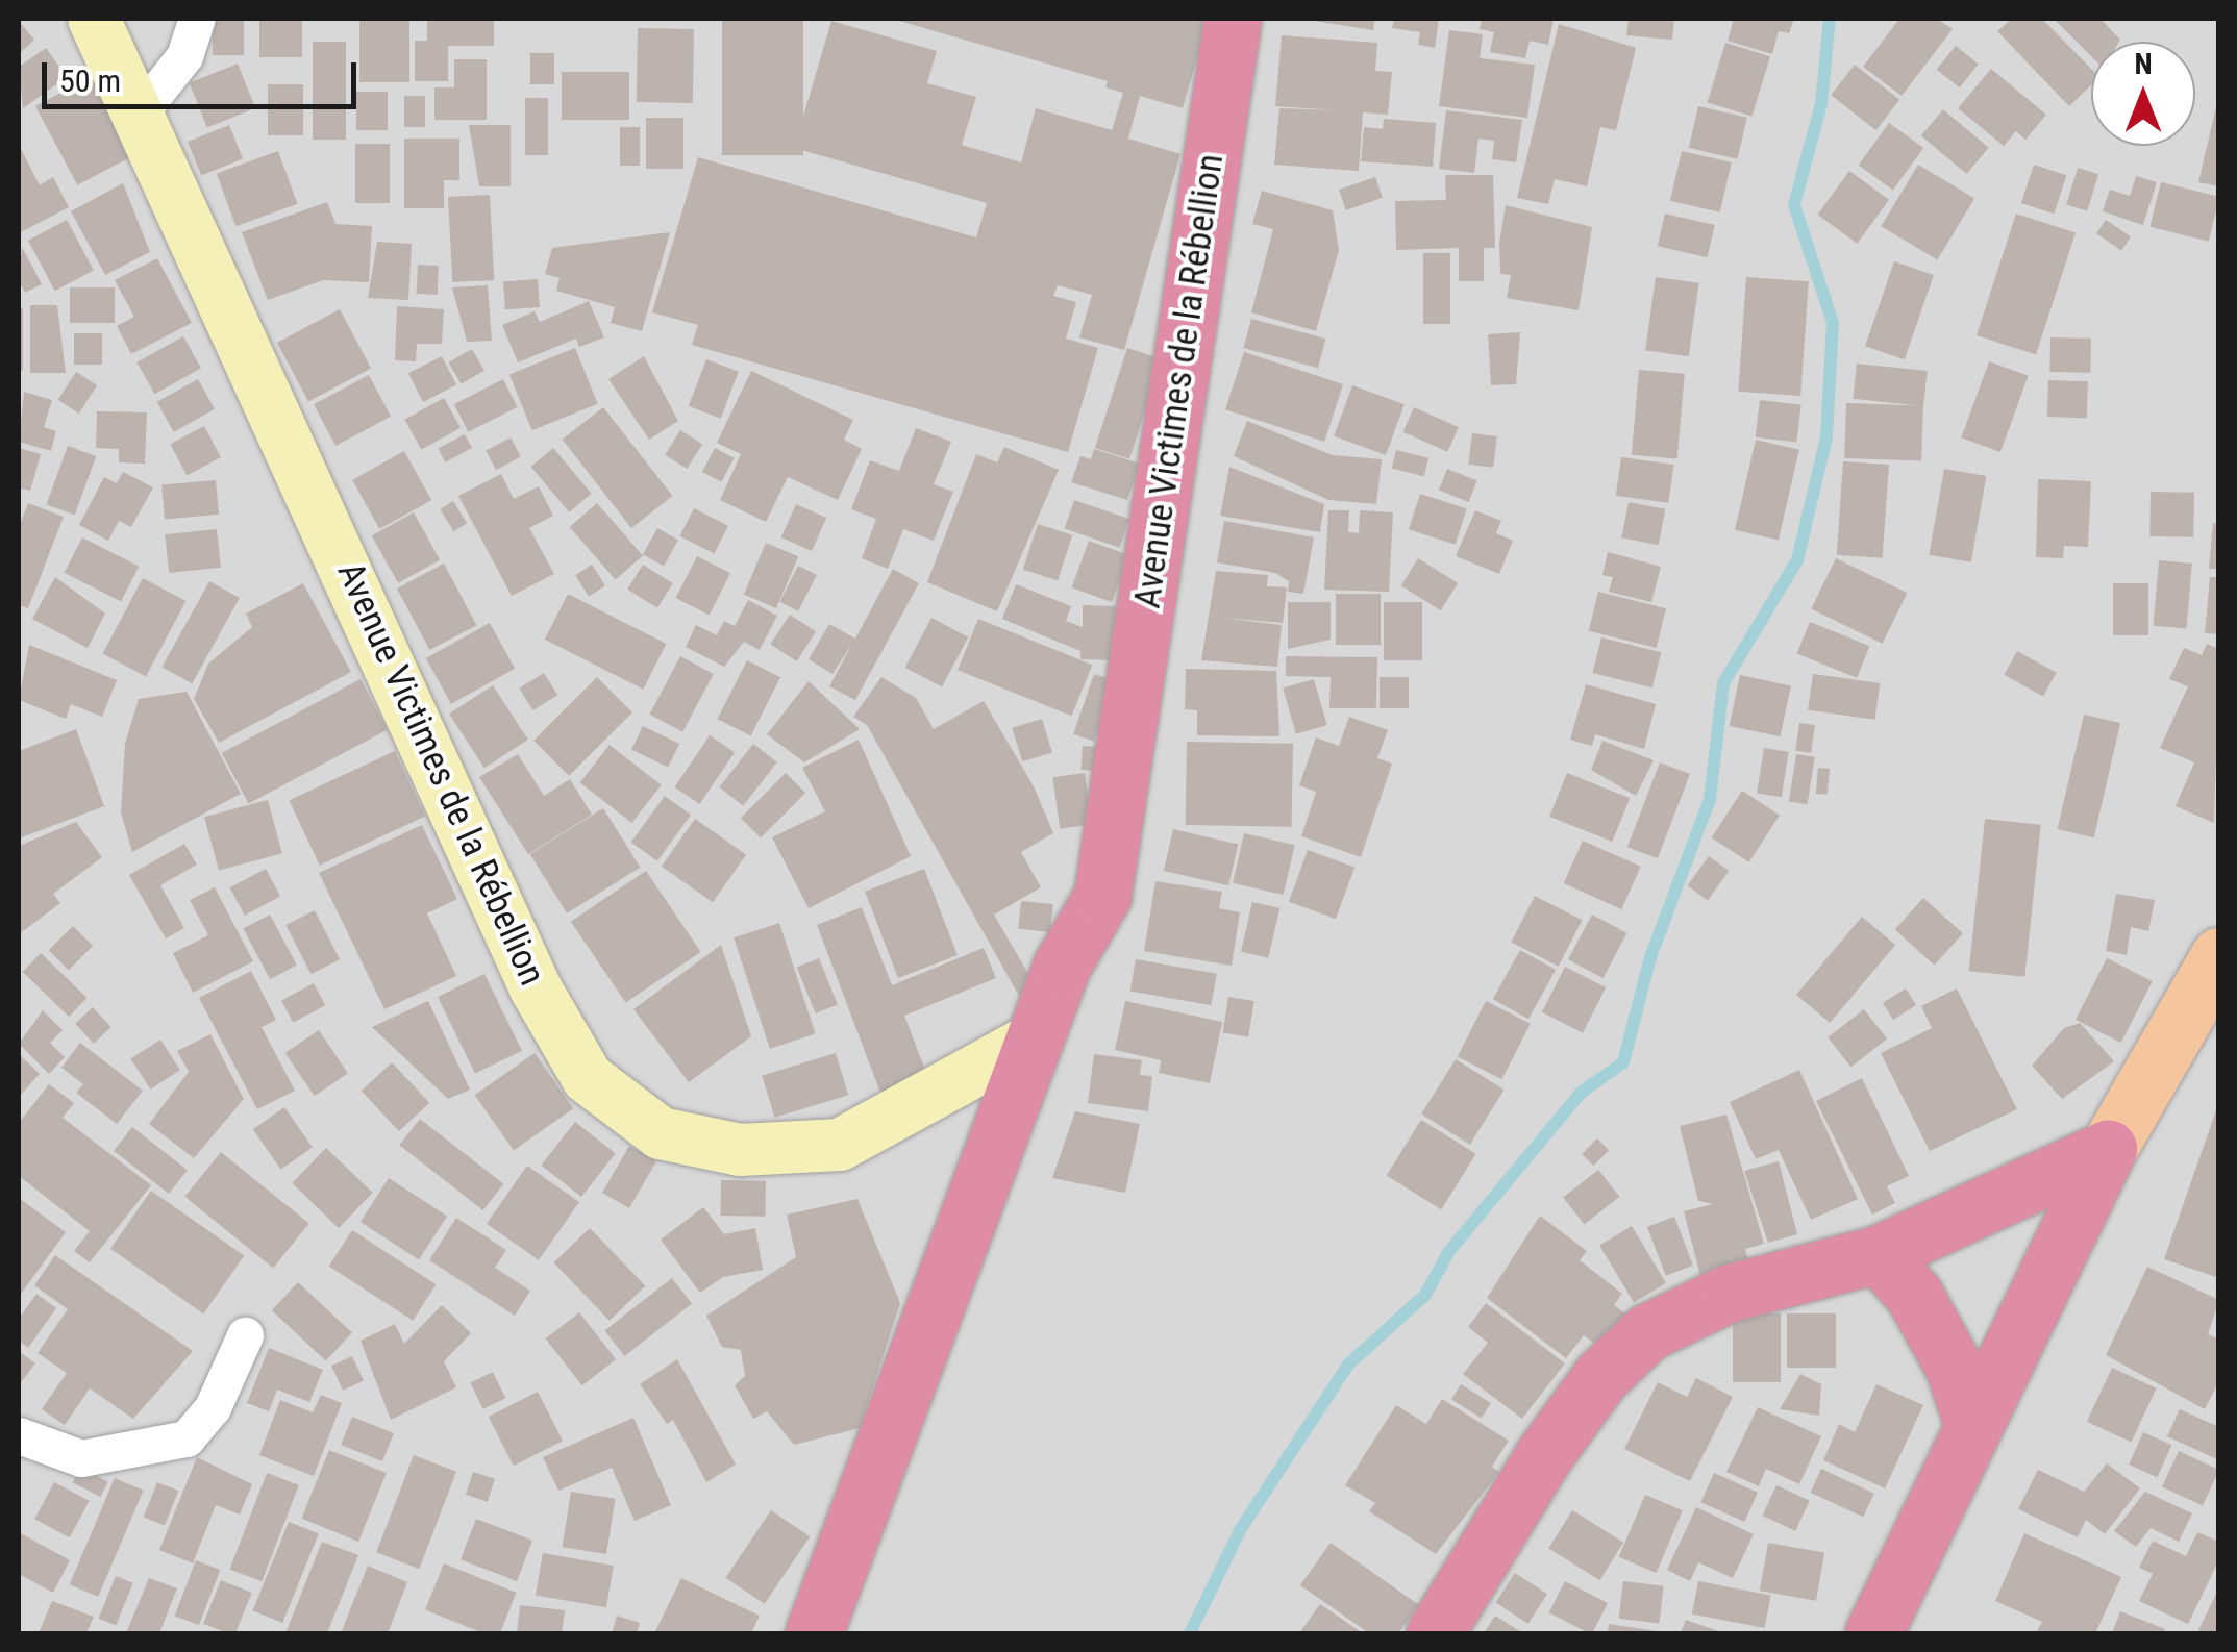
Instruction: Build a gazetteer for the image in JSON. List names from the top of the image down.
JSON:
{
  "streets": {
    "highway": ["Avenue Victimes de la Rébellion"]
  },
  "scale_bar": "50 m",
  "north": "top"
}
